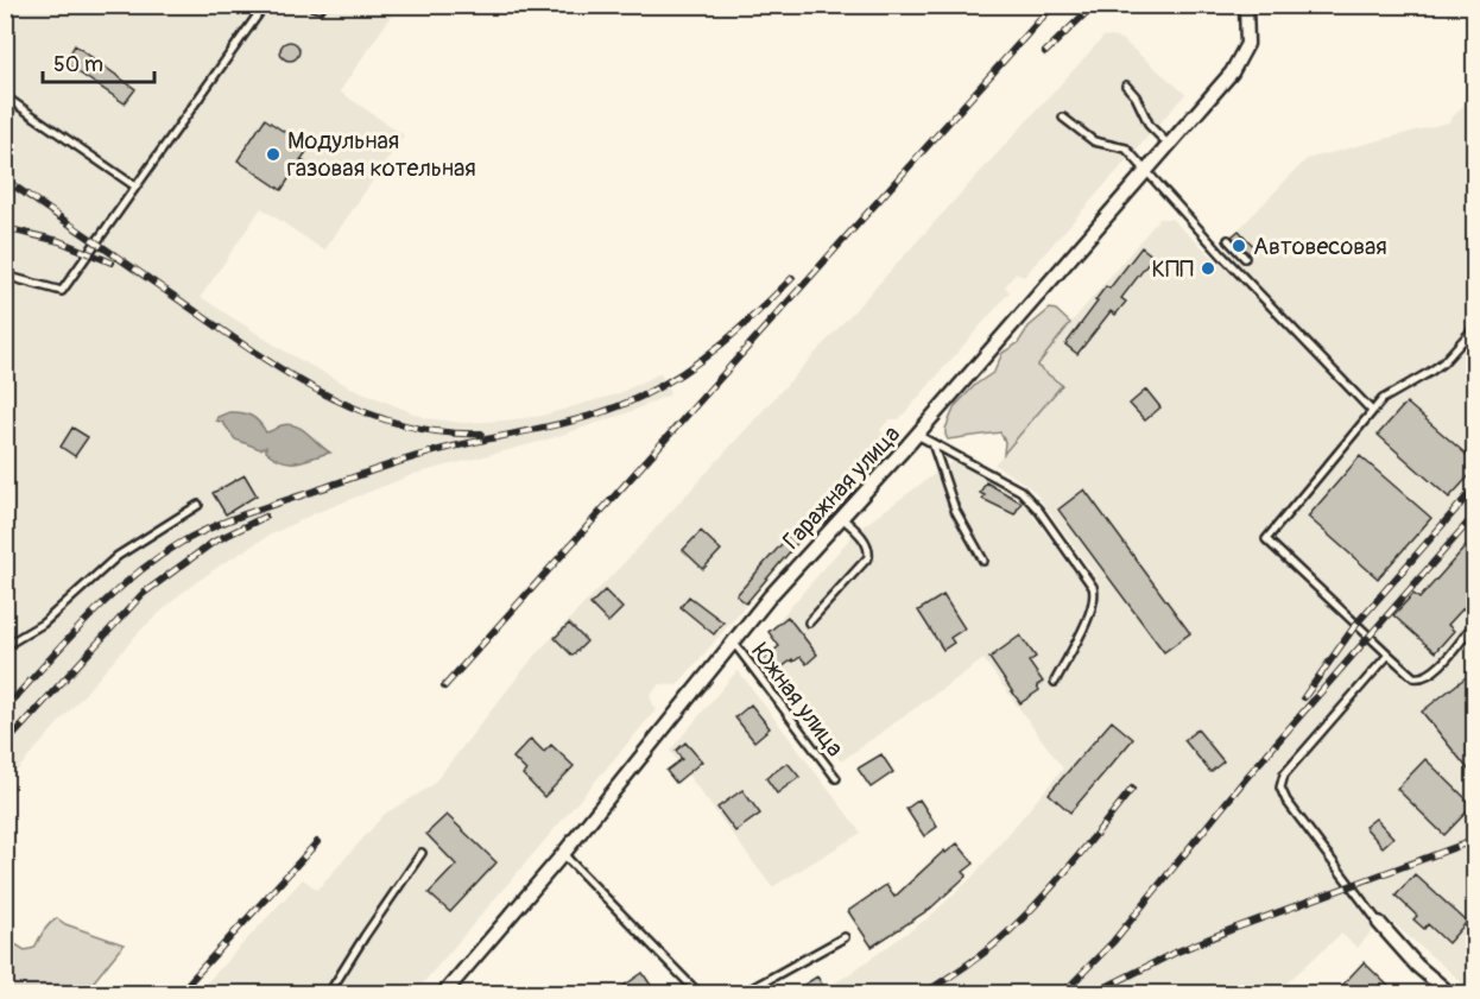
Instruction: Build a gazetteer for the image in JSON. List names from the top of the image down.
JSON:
{
  "streets": {
    "street": ["Гаражная улица"],
    "lane": ["Южная улица"]
  },
  "crossings": [
    ["Гаражная улица", "Южная улица"]
  ],
  "places": ["Модульная газовая котельная", "Автовесовая", "КПП"],
  "scale_bar": "50 m"
}
